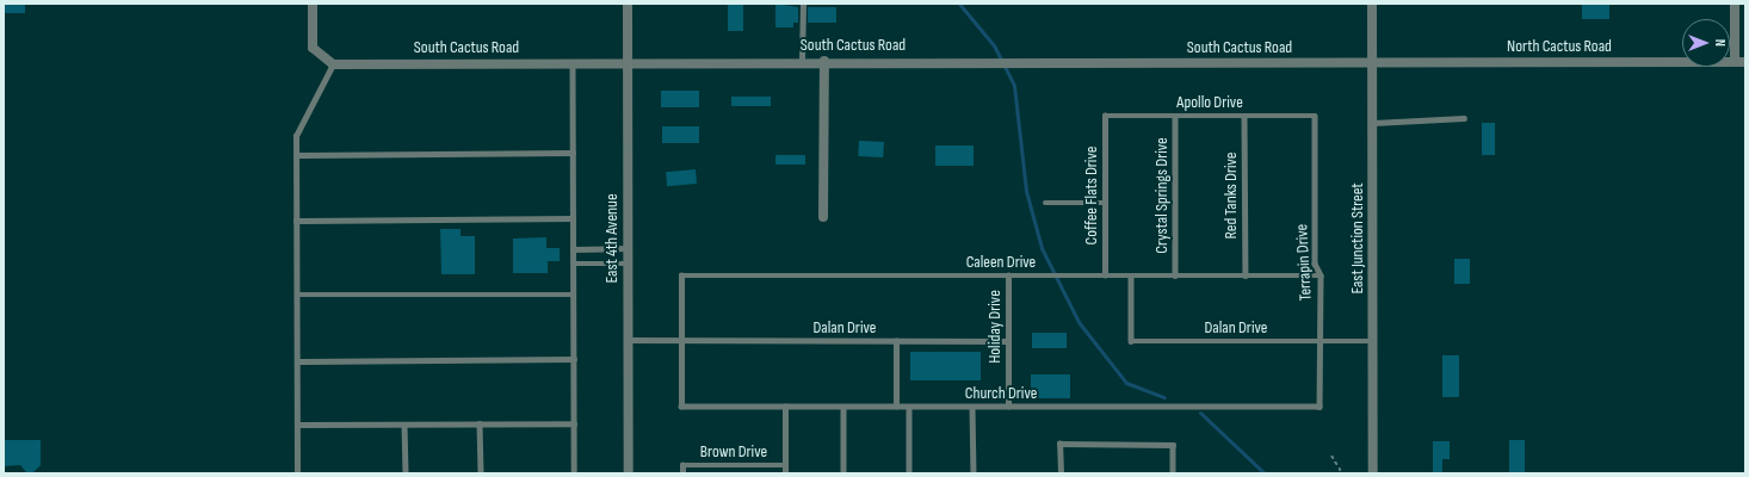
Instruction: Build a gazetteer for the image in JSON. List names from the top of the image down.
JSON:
{
  "streets": {
    "street": [
      "South Cactus Road",
      "North Cactus Road",
      "East 4th Avenue",
      "East Junction Street"
    ],
    "lane": [
      "Apollo Drive",
      "Coffee Flats Drive",
      "Crystal Springs Drive",
      "Red Tanks Drive",
      "Caleen Drive",
      "Terrapin Drive",
      "Holiday Drive",
      "Dalan Drive",
      "Church Drive",
      "Brown Drive"
    ]
  },
  "crossings": [
    ["South Cactus Road", "North Cactus Road"],
    ["South Cactus Road", "East 4th Avenue"],
    ["South Cactus Road", "East Junction Street"],
    ["North Cactus Road", "East Junction Street"],
    ["Apollo Drive", "Coffee Flats Drive"],
    ["Apollo Drive", "Crystal Springs Drive"],
    ["Apollo Drive", "Red Tanks Drive"],
    ["Apollo Drive", "Terrapin Drive"],
    ["Coffee Flats Drive", "Caleen Drive"],
    ["Crystal Springs Drive", "Caleen Drive"],
    ["Red Tanks Drive", "Caleen Drive"],
    ["East 4th Avenue", "Dalan Drive"],
    ["Caleen Drive", "Terrapin Drive"],
    ["Caleen Drive", "Holiday Drive"],
    ["Caleen Drive", "Dalan Drive"],
    ["Caleen Drive", "Church Drive"],
    ["Terrapin Drive", "Dalan Drive"],
    ["Terrapin Drive", "Church Drive"],
    ["Holiday Drive", "Dalan Drive"],
    ["Holiday Drive", "Church Drive"],
    ["Dalan Drive", "Church Drive"]
  ],
  "north": "right"
}
